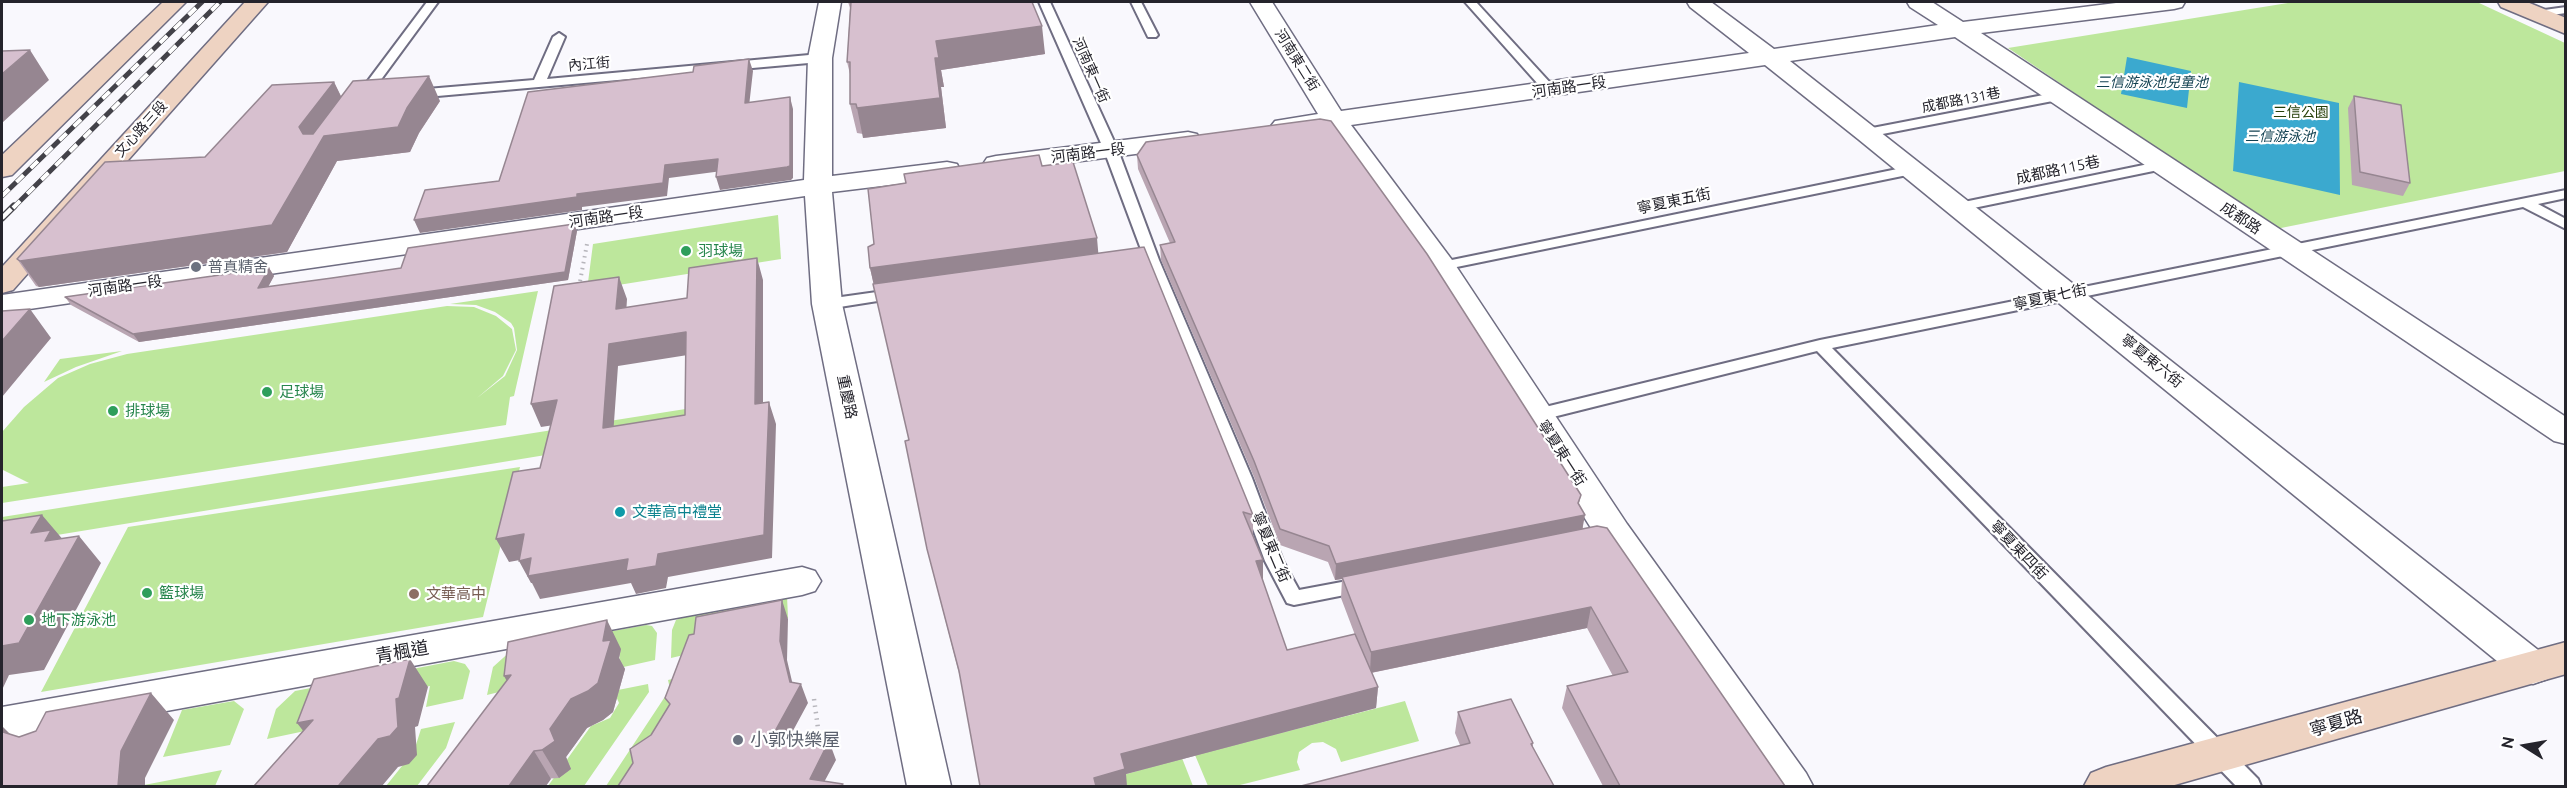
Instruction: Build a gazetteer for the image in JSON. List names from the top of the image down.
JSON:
{
  "streets": {
    "main road": ["文心路三段", "寧夏路"],
    "street": [
      "河南東二街",
      "河南路一段",
      "成都路",
      "寧夏東六街",
      "重慶路",
      "寧夏東一街",
      "青楓道"
    ],
    "lane": [
      "內江街",
      "河南東一街",
      "成都路131巷",
      "成都路115巷",
      "寧夏東五街",
      "寧夏東七街",
      "寧夏東二街",
      "寧夏東四街"
    ]
  },
  "crossings": [
    ["河南東二街", "河南路一段"],
    ["河南東二街", "寧夏東一街"],
    ["內江街", "重慶路"],
    ["河南東一街", "河南路一段"],
    ["河南東一街", "寧夏東二街"],
    ["河南路一段", "成都路"],
    ["河南路一段", "寧夏東六街"],
    ["河南路一段", "重慶路"],
    ["河南路一段", "寧夏東一街"],
    ["河南路一段", "寧夏東二街"],
    ["成都路131巷", "成都路"],
    ["成都路131巷", "寧夏東六街"],
    ["成都路115巷", "成都路"],
    ["成都路115巷", "寧夏東六街"],
    ["寧夏東五街", "寧夏東六街"],
    ["寧夏東五街", "寧夏東一街"],
    ["成都路", "寧夏東七街"],
    ["寧夏東七街", "寧夏東六街"],
    ["寧夏東七街", "寧夏東一街"],
    ["寧夏東七街", "寧夏東四街"],
    ["寧夏東六街", "寧夏路"],
    ["寧夏東四街", "寧夏路"]
  ],
  "water": ["三信游泳池兒童池", "三信游泳池"],
  "parks": ["三信公園"],
  "places": [
    "羽球場",
    "普真精舍",
    "足球場",
    "排球場",
    "文華高中禮堂",
    "籃球場",
    "文華高中",
    "地下游泳池",
    "小郭快樂屋"
  ],
  "north": "left"
}
